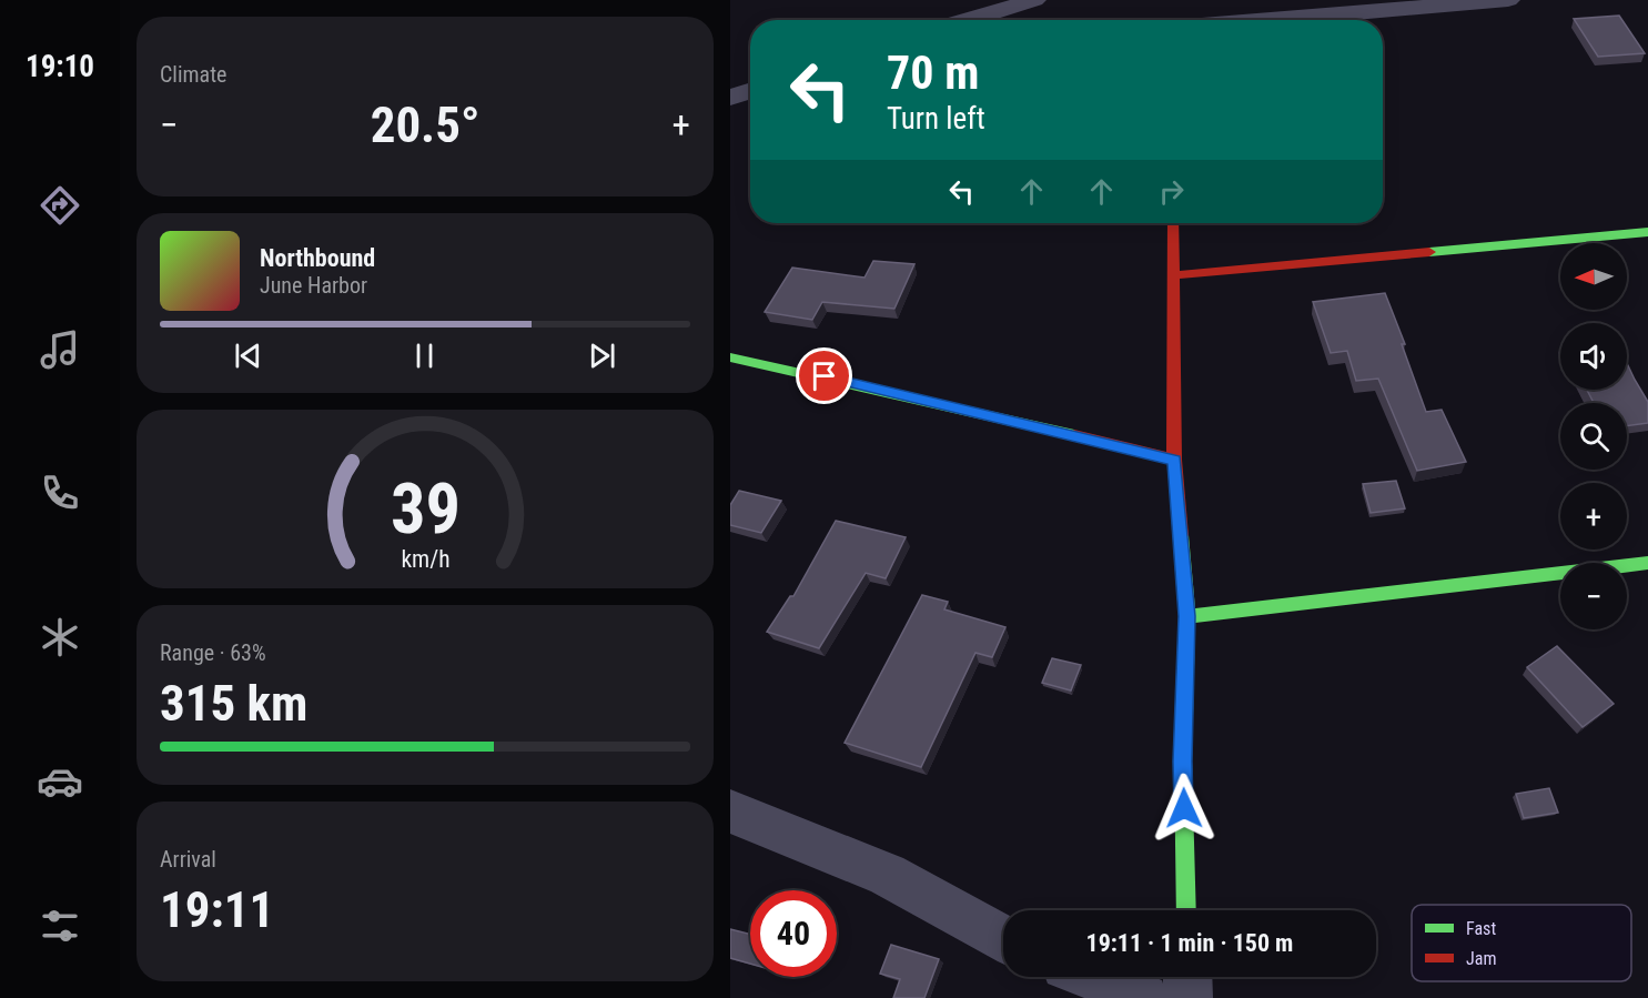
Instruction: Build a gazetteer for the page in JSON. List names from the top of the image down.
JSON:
{
  "legend": ["Fast", "Jam"],
  "north": "left",
  "page": {
    "tabs": "19:10",
    "tile": [
      "Climate",
      ["Range · 63%", "315 km"],
      ["Arrival", "19:11"]
    ],
    "turn": ["70 m", "Turn left"],
    "heat": ["−", "20.5°", "+"],
    "song": ["Northbound", "June Harbor"],
    "map_buttons": ["+", "−"],
    "limit": "40",
    "trip": "19:11 · 1 min · 150 m",
    "gauge": ["39", "km/h"]
  }
}
